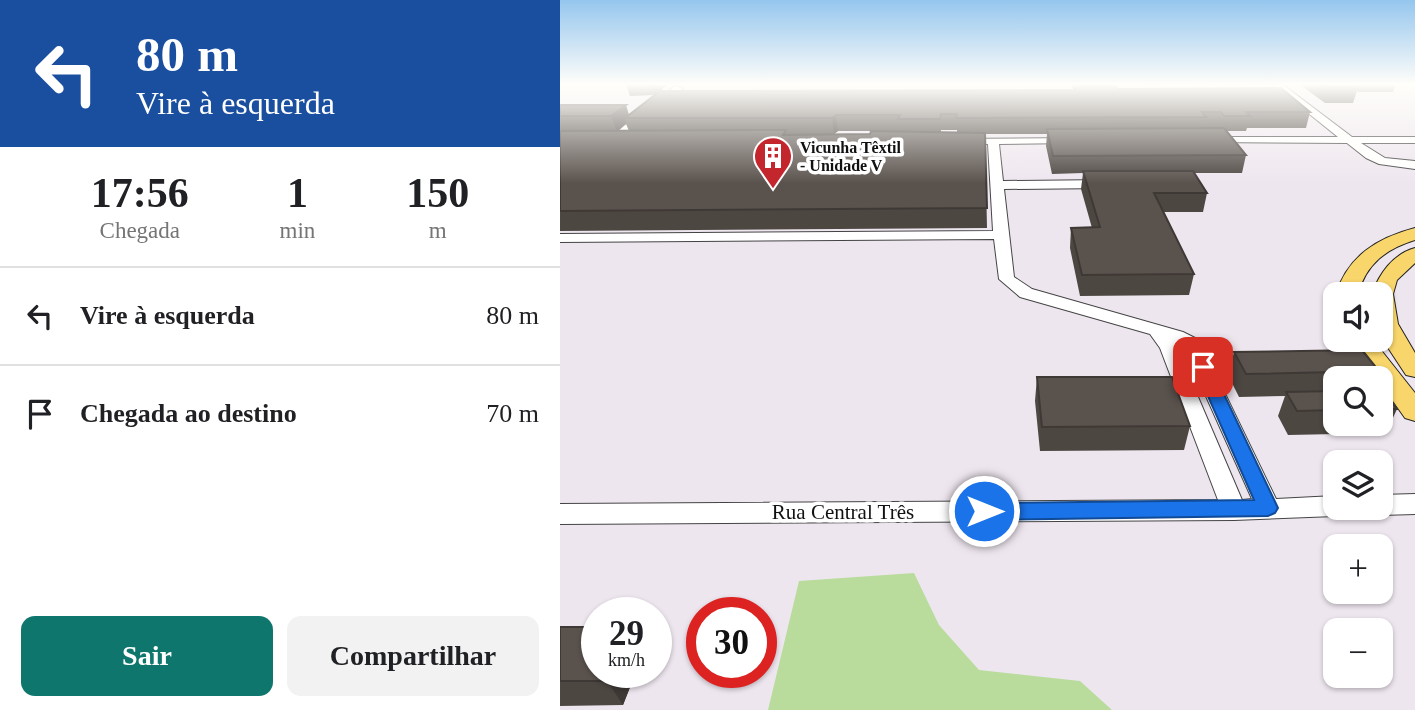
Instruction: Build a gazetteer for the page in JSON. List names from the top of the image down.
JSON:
{
  "streets": {
    "street": ["Rua Central Três"]
  },
  "places": {
    "building": ["Vicunha Têxtil - Unidade V"]
  },
  "page": {
    "turn": ["80 m", "Vire à esquerda"],
    "eta": [
      "17:56",
      "Chegada",
      "1",
      "min",
      "150",
      "m"
    ],
    "list": [
      {
        "name": "Vire à esquerda",
        "value": "80 m"
      },
      {
        "name": "Chegada ao destino",
        "value": "70 m"
      }
    ],
    "map_buttons": ["+", "−"],
    "speed": "29 km/h",
    "limit": "30",
    "buttons": ["Sair", "Compartilhar"]
  }
}
